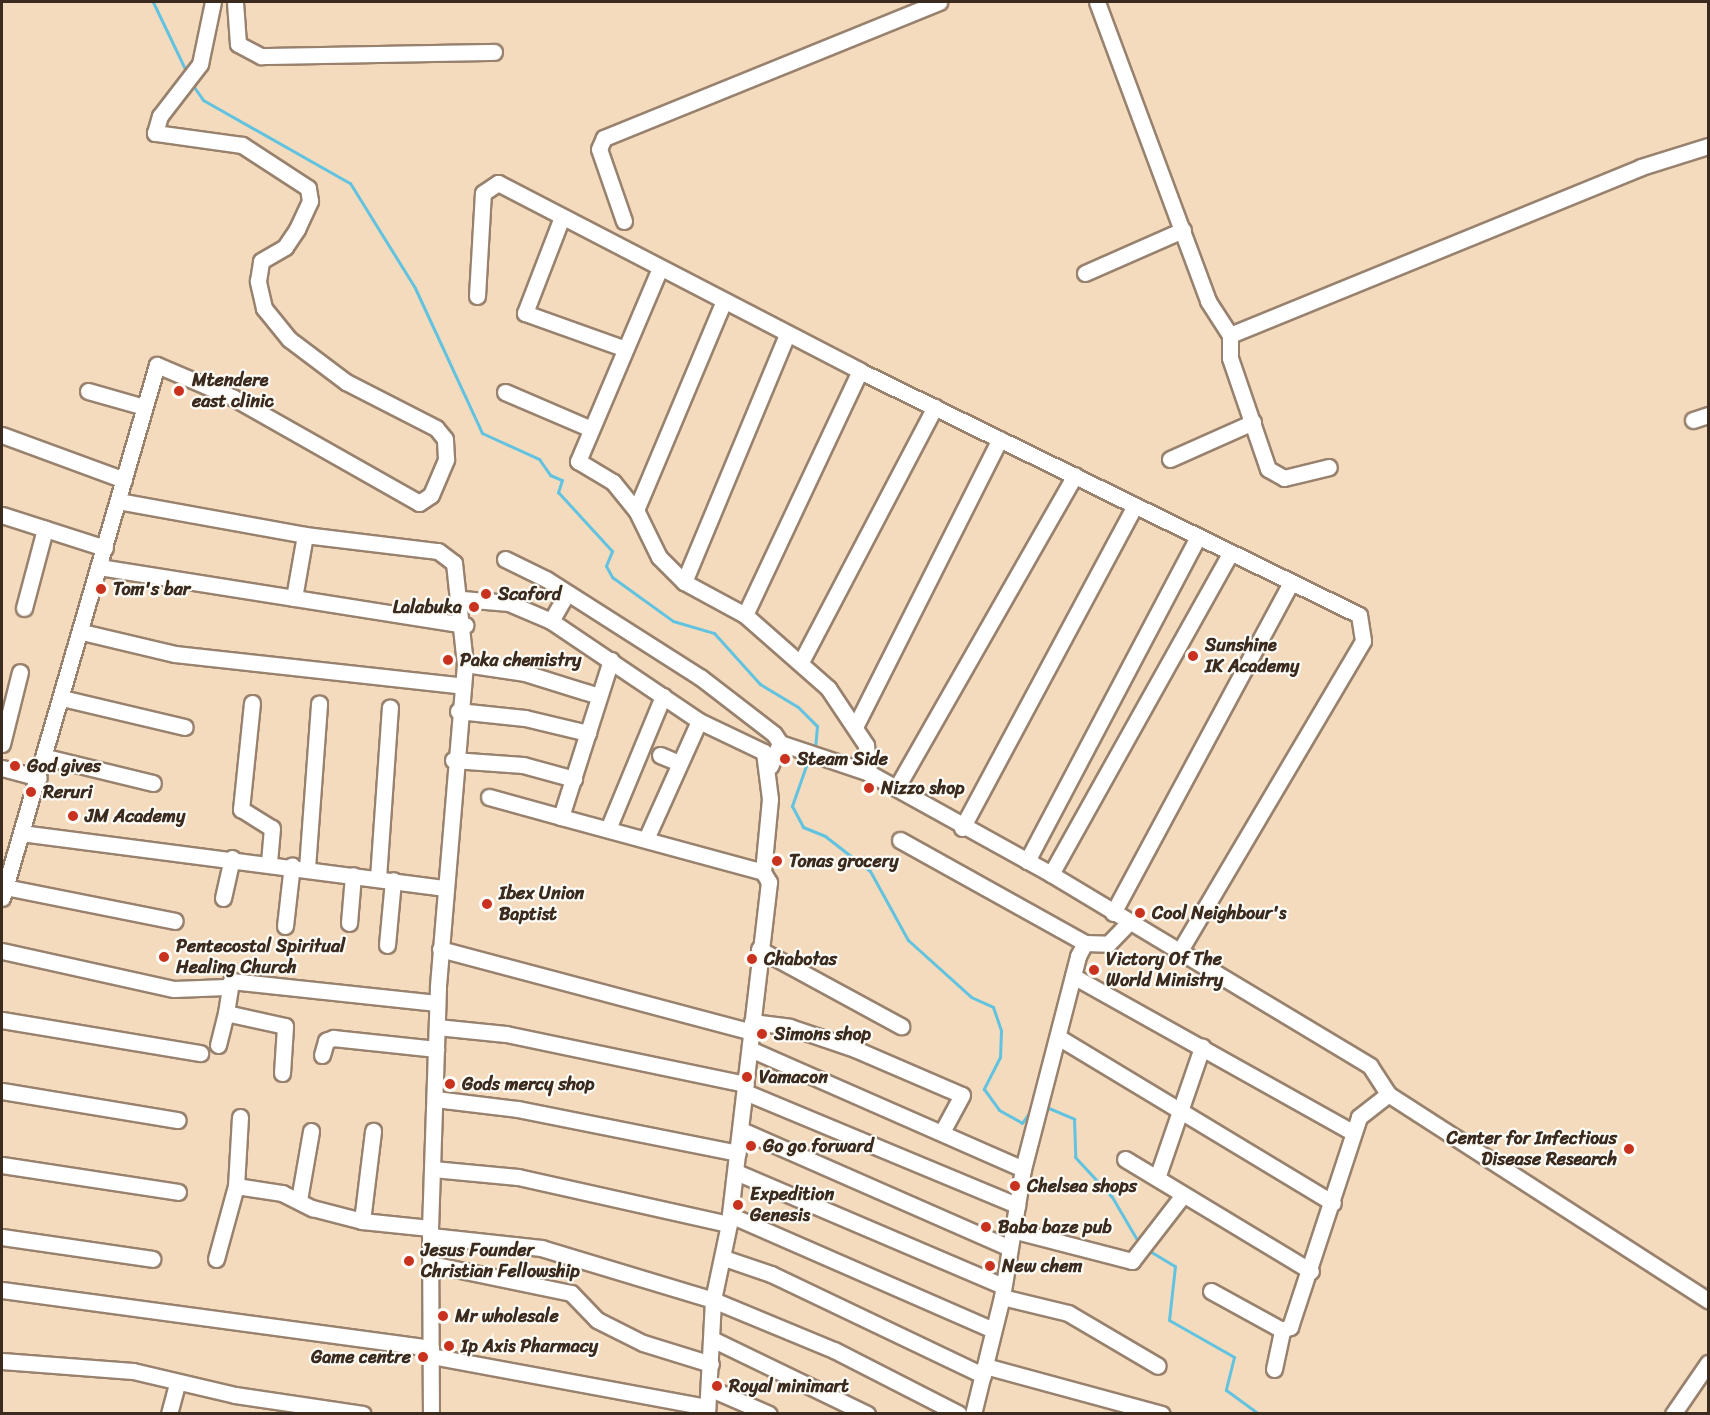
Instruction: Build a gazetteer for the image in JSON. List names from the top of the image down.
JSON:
{
  "places": [
    "Mtendere east clinic",
    "Tom's bar",
    "Scaford",
    "Lalabuka",
    "Sunshine IK Academy",
    "Paka chemistry",
    "Steam Side",
    "God gives",
    "Nizzo shop",
    "Reruri",
    "JM Academy",
    "Tonas grocery",
    "Ibex Union Baptist",
    "Cool Neighbour's",
    "Pentecostal Spiritual Healing Church",
    "Chabotas",
    "Victory Of The World Ministry",
    "Simons shop",
    "Vamacon",
    "Gods mercy shop",
    "Go go forward",
    "Center for Infectious Disease Research",
    "Chelsea shops",
    "Expedition Genesis",
    "Baba baze pub",
    "Jesus Founder Christian Fellowship",
    "New chem",
    "Mr wholesale",
    "Ip Axis Pharmacy",
    "Game centre",
    "Royal minimart"
  ]
}
